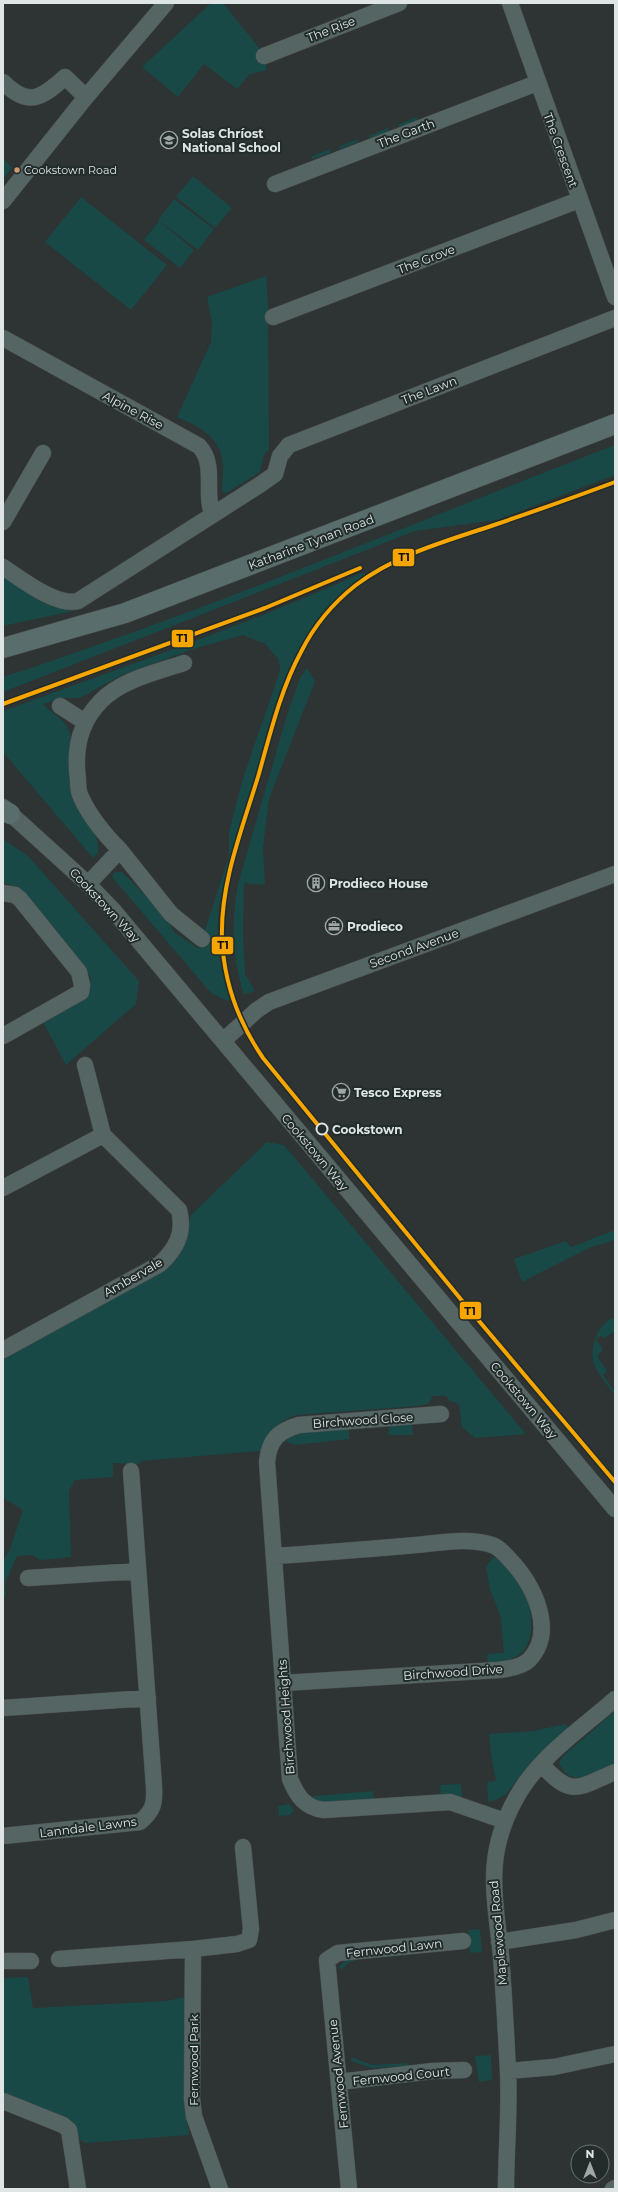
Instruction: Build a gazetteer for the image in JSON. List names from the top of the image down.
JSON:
{
  "streets": {
    "main road": ["Katharine Tynan Road"],
    "street": [
      "The Rise",
      "The Garth",
      "The Crescent",
      "The Grove",
      "The Lawn",
      "Alpine Rise",
      "Cookstown Way",
      "Second Avenue",
      "Ambervale",
      "Birchwood Close",
      "Birchwood Drive",
      "Birchwood Heights",
      "Lanndale Lawns",
      "Maplewood Road",
      "Fernwood Lawn",
      "Fernwood Park",
      "Fernwood Avenue",
      "Fernwood Court"
    ]
  },
  "crossings": [
    ["The Garth", "The Crescent"],
    ["The Crescent", "The Grove"],
    ["The Lawn", "Alpine Rise"],
    ["Cookstown Way", "Second Avenue"],
    ["Birchwood Close", "Birchwood Heights"],
    ["Birchwood Drive", "Birchwood Heights"],
    ["Birchwood Heights", "Maplewood Road"],
    ["Fernwood Lawn", "Fernwood Avenue"],
    ["Fernwood Avenue", "Fernwood Court"]
  ],
  "places": {
    "school or university": ["Solas Chríost National School"],
    "other": ["Cookstown Road", "Cookstown"],
    "building": ["Prodieco House"],
    "office": ["Prodieco"],
    "supermarket": ["Tesco Express"]
  },
  "lines": ["transit line T1"],
  "north": "top"
}
